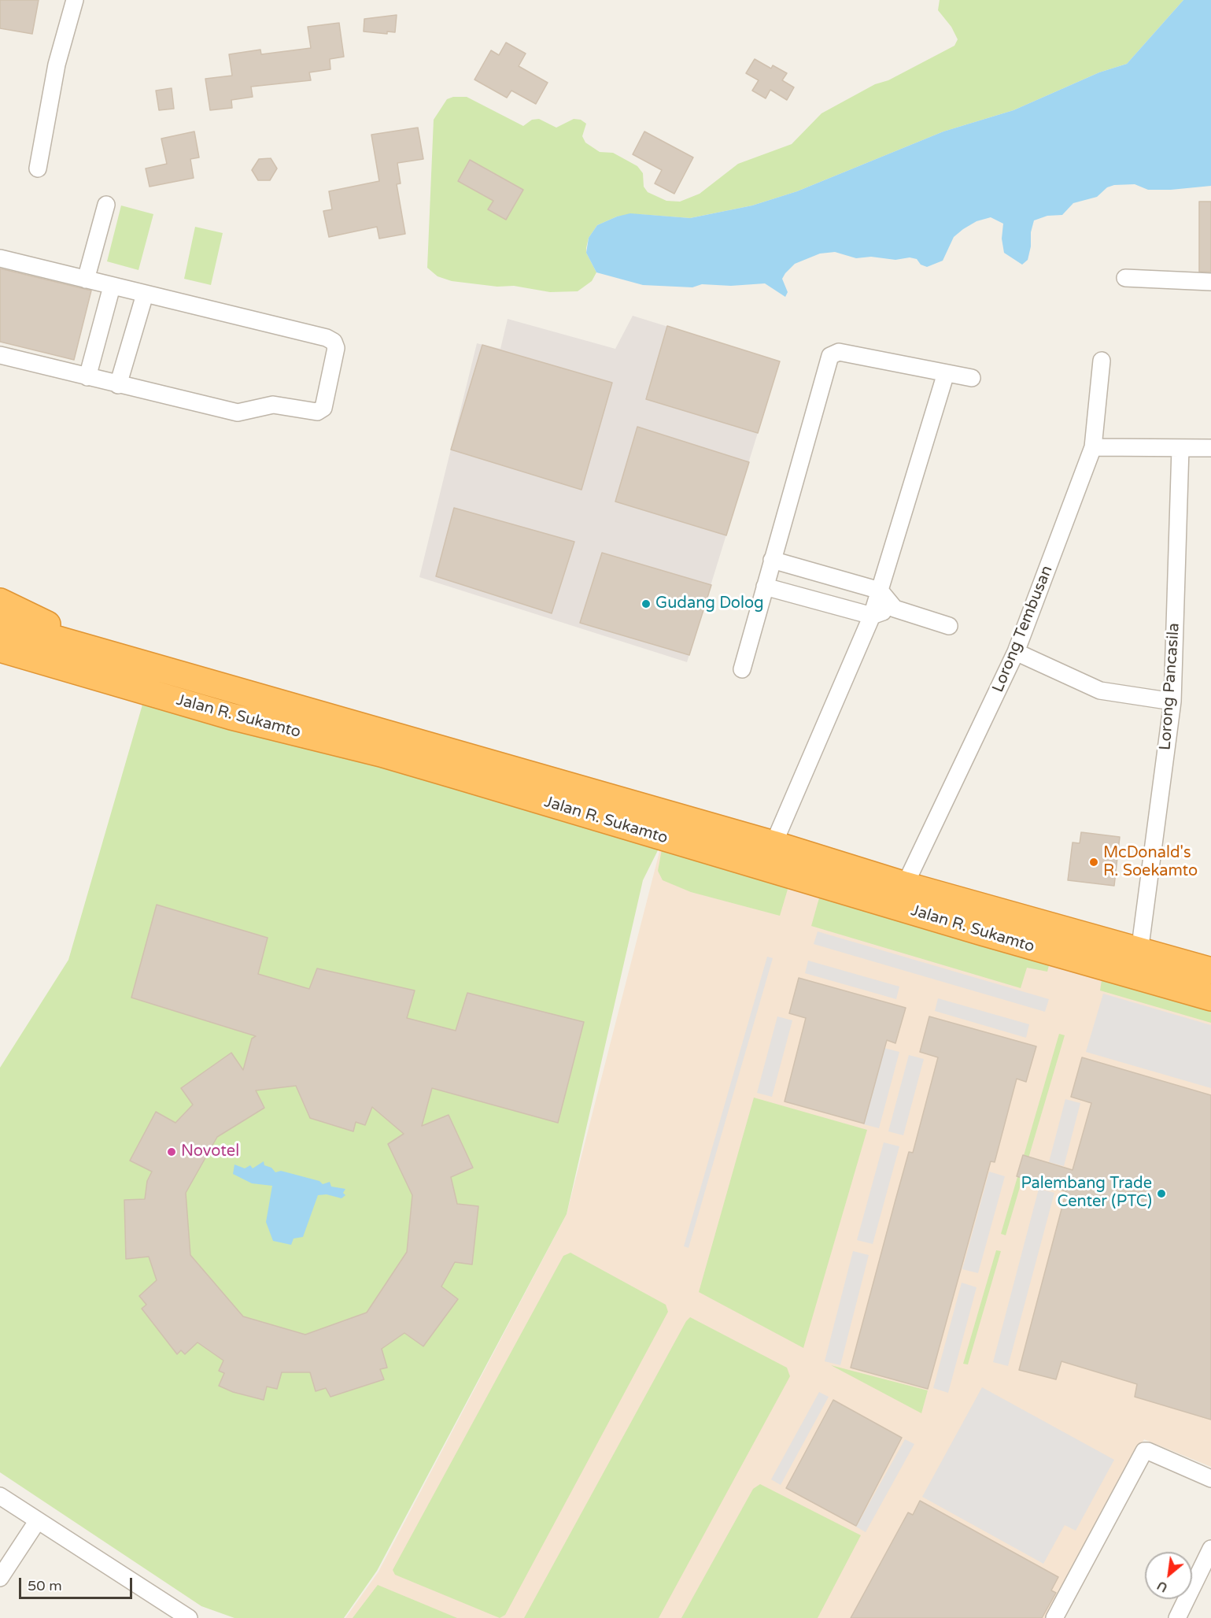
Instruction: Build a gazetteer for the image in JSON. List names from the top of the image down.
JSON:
{
  "streets": {
    "highway": ["Jalan R. Sukamto"],
    "street": ["Lorong Tembusan", "Lorong Pancasila"]
  },
  "crossings": [
    ["Lorong Tembusan", "Jalan R. Sukamto"],
    ["Lorong Pancasila", "Jalan R. Sukamto"]
  ],
  "places": [
    "Gudang Dolog",
    "McDonald's R. Soekamto",
    "Novotel",
    "Palembang Trade Center (PTC)"
  ],
  "scale_bar": "50 m",
  "north": "bottom left"
}
